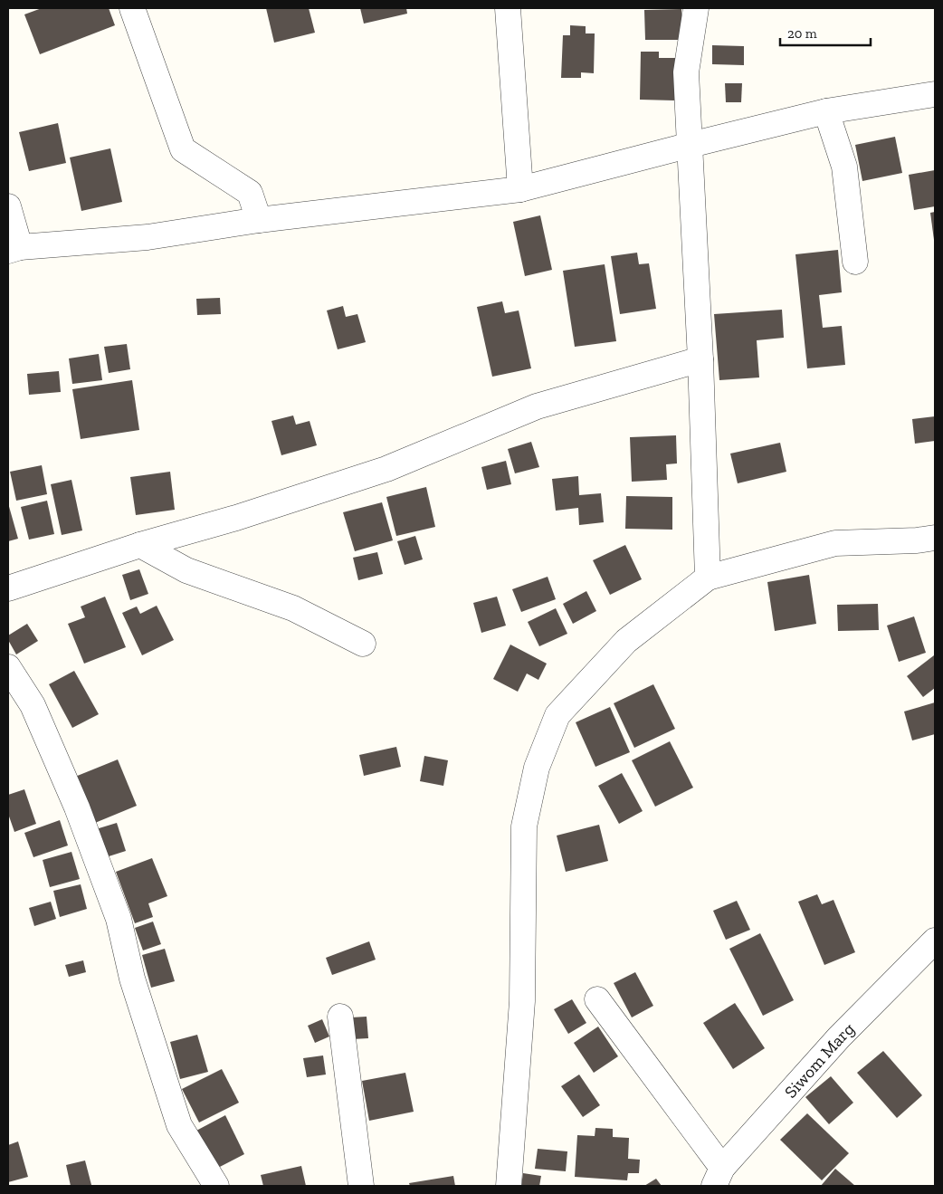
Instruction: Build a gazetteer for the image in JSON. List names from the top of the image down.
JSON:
{
  "streets": {
    "street": ["Siwom Marg"]
  },
  "scale_bar": "20 m"
}
